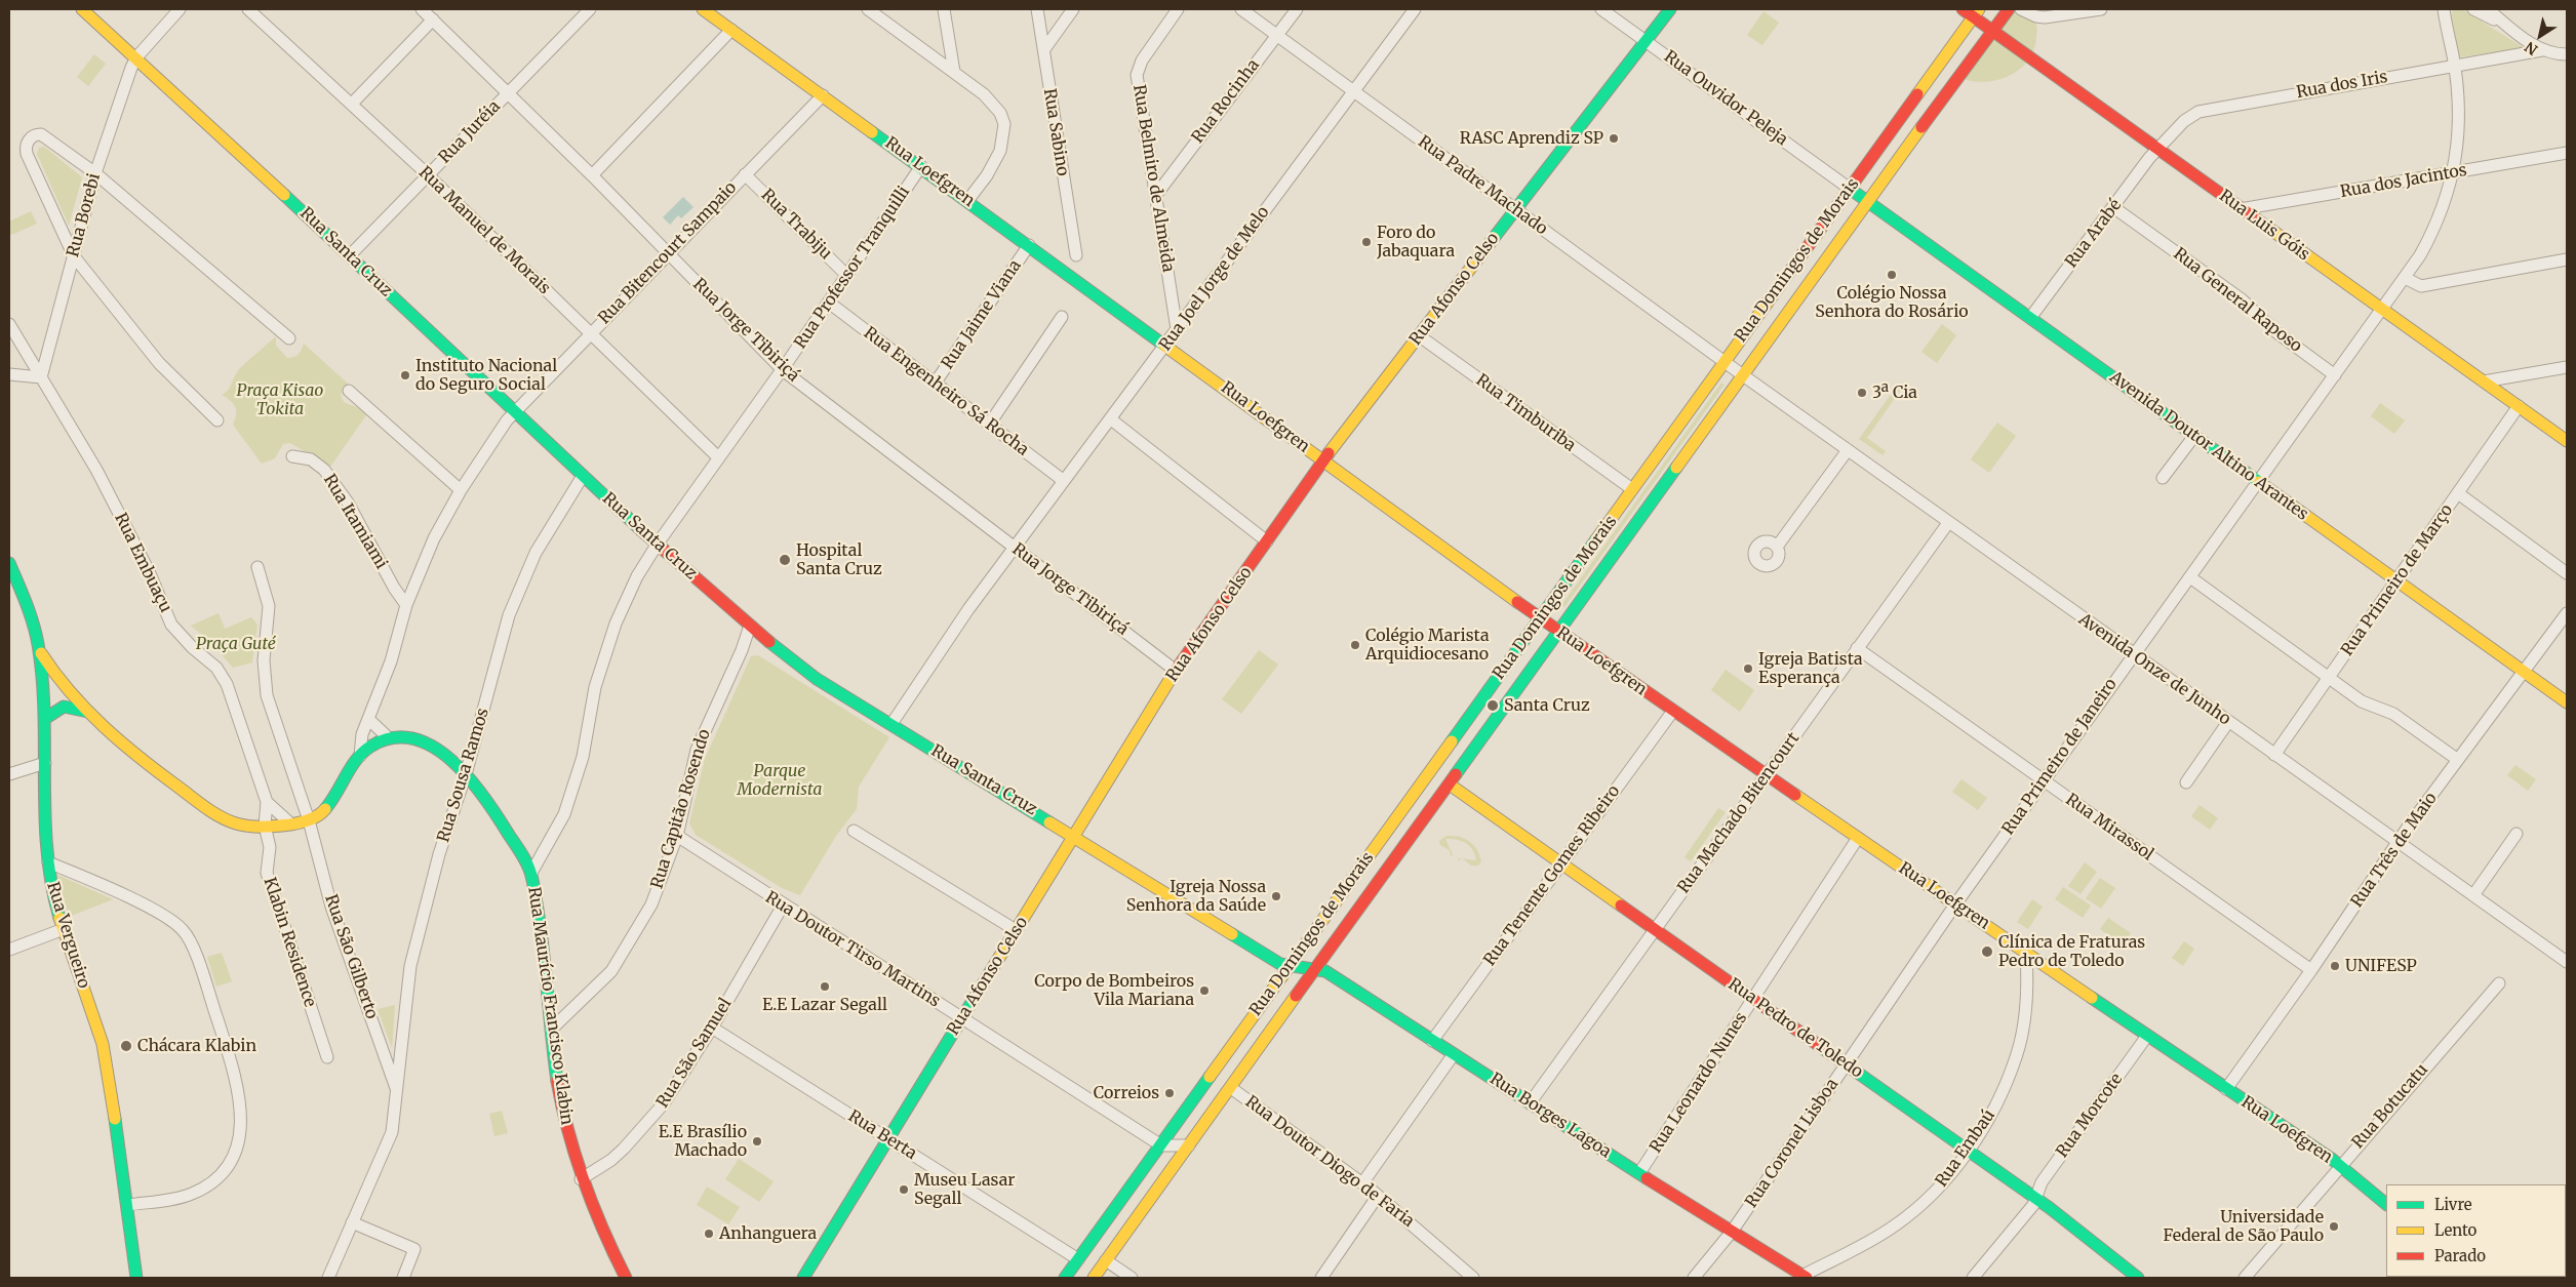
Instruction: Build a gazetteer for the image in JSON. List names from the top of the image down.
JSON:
{
  "streets": {
    "street": [
      "Rua dos Iris",
      "Rua Ouvidor Peleja",
      "Rua Rocinha",
      "Rua Juréia",
      "Rua Sabino",
      "Rua Loefgren",
      "Rua Belmiro de Almeida",
      "Rua dos Jacintos",
      "Rua Padre Machado",
      "Rua Borebi",
      "Rua Trabiju",
      "Rua Luis Góis",
      "Rua Manuel de Morais",
      "Rua Arabé",
      "Rua Santa Cruz",
      "Rua Bitencourt Sampaio",
      "Rua Domingos de Morais",
      "Rua Professor Tranquilli",
      "Rua Joel Jorge de Melo",
      "Rua Afonso Celso",
      "Rua General Raposo",
      "Rua Jaime Viana",
      "Rua Jorge Tibiriçá",
      "Rua Engenheiro Sá Rocha",
      "Rua Timburiba",
      "Avenida Doutor Altino Arantes",
      "Rua Itamiami",
      "Rua Embuaçu",
      "Rua Primeiro de Março",
      "Avenida Onze de Junho",
      "Rua Primeiro de Janeiro",
      "Rua Sousa Ramos",
      "Rua Capitão Rosendo",
      "Rua Machado Bitencourt",
      "Rua Mirassol",
      "Rua Três de Maio",
      "Rua Tenente Gomes Ribeiro",
      "Rua Vergueiro",
      "Klabin Residence",
      "Rua Doutor Tirso Martins",
      "Rua São Gilberto",
      "Rua Maurício Francisco Klabin",
      "Rua Pedro de Toledo",
      "Rua São Samuel",
      "Rua Leonardo Nunes",
      "Rua Botucatu",
      "Rua Borges Lagoa",
      "Rua Morcote",
      "Rua Berta",
      "Rua Coronel Lisboa",
      "Rua Embaú",
      "Rua Doutor Diogo de Faria"
    ]
  },
  "crossings": [
    ["Rua dos Iris", "Rua Luis Góis"],
    ["Rua dos Iris", "Rua Arabé"],
    ["Rua dos Iris", "Rua Primeiro de Janeiro"],
    ["Rua Ouvidor Peleja", "Rua Domingos de Morais"],
    ["Rua Ouvidor Peleja", "Rua Afonso Celso"],
    ["Rua Ouvidor Peleja", "Avenida Doutor Altino Arantes"],
    ["Rua Rocinha", "Rua Belmiro de Almeida"],
    ["Rua Rocinha", "Rua Padre Machado"],
    ["Rua Juréia", "Rua Manuel de Morais"],
    ["Rua Juréia", "Rua Santa Cruz"],
    ["Rua Juréia", "Rua Jorge Tibiriçá"],
    ["Rua Loefgren", "Rua Bitencourt Sampaio"],
    ["Rua Loefgren", "Rua Domingos de Morais"],
    ["Rua Loefgren", "Rua Professor Tranquilli"],
    ["Rua Loefgren", "Rua Joel Jorge de Melo"],
    ["Rua Loefgren", "Rua Afonso Celso"],
    ["Rua Loefgren", "Rua Jaime Viana"],
    ["Rua Loefgren", "Rua Primeiro de Janeiro"],
    ["Rua Loefgren", "Rua Machado Bitencourt"],
    ["Rua Loefgren", "Rua Três de Maio"],
    ["Rua Loefgren", "Rua Tenente Gomes Ribeiro"],
    ["Rua Loefgren", "Rua Leonardo Nunes"],
    ["Rua Loefgren", "Rua Botucatu"],
    ["Rua Loefgren", "Rua Morcote"],
    ["Rua Loefgren", "Rua Coronel Lisboa"],
    ["Rua Loefgren", "Rua Embaú"],
    ["Rua Belmiro de Almeida", "Rua Joel Jorge de Melo"],
    ["Rua dos Jacintos", "Rua Luis Góis"],
    ["Rua dos Jacintos", "Rua Primeiro de Janeiro"],
    ["Rua Padre Machado", "Rua Domingos de Morais"],
    ["Rua Padre Machado", "Rua Joel Jorge de Melo"],
    ["Rua Padre Machado", "Rua Afonso Celso"],
    ["Rua Padre Machado", "Avenida Onze de Junho"],
    ["Rua Borebi", "Rua Santa Cruz"],
    ["Rua Borebi", "Rua Embuaçu"],
    ["Rua Trabiju", "Rua Bitencourt Sampaio"],
    ["Rua Trabiju", "Rua Professor Tranquilli"],
    ["Rua Luis Góis", "Rua Arabé"],
    ["Rua Luis Góis", "Rua Domingos de Morais"],
    ["Rua Luis Góis", "Rua Primeiro de Março"],
    ["Rua Luis Góis", "Rua Primeiro de Janeiro"],
    ["Rua Manuel de Morais", "Rua Bitencourt Sampaio"],
    ["Rua Manuel de Morais", "Rua Professor Tranquilli"],
    ["Rua Arabé", "Rua General Raposo"],
    ["Rua Arabé", "Avenida Doutor Altino Arantes"],
    ["Rua Santa Cruz", "Rua Bitencourt Sampaio"],
    ["Rua Santa Cruz", "Rua Domingos de Morais"],
    ["Rua Santa Cruz", "Rua Professor Tranquilli"],
    ["Rua Santa Cruz", "Rua Joel Jorge de Melo"],
    ["Rua Santa Cruz", "Rua Afonso Celso"],
    ["Rua Santa Cruz", "Rua Sousa Ramos"],
    ["Rua Santa Cruz", "Rua Capitão Rosendo"],
    ["Rua Santa Cruz", "Rua Borges Lagoa"],
    ["Rua Bitencourt Sampaio", "Rua Jorge Tibiriçá"],
    ["Rua Bitencourt Sampaio", "Rua Itamiami"],
    ["Rua Domingos de Morais", "Rua Timburiba"],
    ["Rua Domingos de Morais", "Avenida Doutor Altino Arantes"],
    ["Rua Domingos de Morais", "Avenida Onze de Junho"],
    ["Rua Domingos de Morais", "Rua Doutor Tirso Martins"],
    ["Rua Domingos de Morais", "Rua Pedro de Toledo"],
    ["Rua Domingos de Morais", "Rua Borges Lagoa"],
    ["Rua Domingos de Morais", "Rua Berta"],
    ["Rua Domingos de Morais", "Rua Doutor Diogo de Faria"],
    ["Rua Professor Tranquilli", "Rua Jorge Tibiriçá"],
    ["Rua Professor Tranquilli", "Rua Engenheiro Sá Rocha"],
    ["Rua Professor Tranquilli", "Rua Maurício Francisco Klabin"],
    ["Rua Joel Jorge de Melo", "Rua Jorge Tibiriçá"],
    ["Rua Joel Jorge de Melo", "Rua Engenheiro Sá Rocha"],
    ["Rua Afonso Celso", "Rua Jorge Tibiriçá"],
    ["Rua Afonso Celso", "Rua Timburiba"],
    ["Rua Afonso Celso", "Rua Doutor Tirso Martins"],
    ["Rua Afonso Celso", "Rua Berta"],
    ["Rua General Raposo", "Rua Primeiro de Janeiro"],
    ["Rua Jaime Viana", "Rua Engenheiro Sá Rocha"],
    ["Avenida Doutor Altino Arantes", "Rua Primeiro de Março"],
    ["Avenida Doutor Altino Arantes", "Rua Primeiro de Janeiro"],
    ["Avenida Doutor Altino Arantes", "Rua Três de Maio"],
    ["Rua Embuaçu", "Klabin Residence"],
    ["Rua Primeiro de Março", "Avenida Onze de Junho"],
    ["Avenida Onze de Junho", "Rua Primeiro de Janeiro"],
    ["Avenida Onze de Junho", "Rua Machado Bitencourt"],
    ["Avenida Onze de Junho", "Rua Três de Maio"],
    ["Rua Primeiro de Janeiro", "Rua Mirassol"],
    ["Rua Primeiro de Janeiro", "Rua Coronel Lisboa"],
    ["Rua Sousa Ramos", "Rua São Gilberto"],
    ["Rua Sousa Ramos", "Rua Maurício Francisco Klabin"],
    ["Rua Capitão Rosendo", "Rua Doutor Tirso Martins"],
    ["Rua Capitão Rosendo", "Rua Maurício Francisco Klabin"],
    ["Rua Machado Bitencourt", "Rua Mirassol"],
    ["Rua Machado Bitencourt", "Rua Pedro de Toledo"],
    ["Rua Machado Bitencourt", "Rua Borges Lagoa"],
    ["Rua Mirassol", "Rua Três de Maio"],
    ["Rua Tenente Gomes Ribeiro", "Rua Pedro de Toledo"],
    ["Rua Tenente Gomes Ribeiro", "Rua Borges Lagoa"],
    ["Rua Doutor Tirso Martins", "Rua São Samuel"],
    ["Rua Maurício Francisco Klabin", "Rua São Samuel"],
    ["Rua Pedro de Toledo", "Rua Leonardo Nunes"],
    ["Rua Pedro de Toledo", "Rua Morcote"],
    ["Rua Pedro de Toledo", "Rua Coronel Lisboa"],
    ["Rua Pedro de Toledo", "Rua Embaú"],
    ["Rua São Samuel", "Rua Berta"],
    ["Rua Leonardo Nunes", "Rua Borges Lagoa"],
    ["Rua Borges Lagoa", "Rua Coronel Lisboa"],
    ["Rua Borges Lagoa", "Rua Embaú"]
  ],
  "parks": ["Praça Kisao Tokita", "Praça Guté", "Parque Modernista"],
  "places": [
    "RASC Aprendiz SP",
    "Foro do Jabaquara",
    "Colégio Nossa Senhora do Rosário",
    "Instituto Nacional do Seguro Social",
    "3ª Cia",
    "Hospital Santa Cruz",
    "Colégio Marista Arquidiocesano",
    "Igreja Batista Esperança",
    "Santa Cruz",
    "Igreja Nossa Senhora da Saúde",
    "Clínica de Fraturas Pedro de Toledo",
    "UNIFESP",
    "E.E Lazar Segall",
    "Corpo de Bombeiros Vila Mariana",
    "Chácara Klabin",
    "Correios",
    "E.E Brasílio Machado",
    "Museu Lasar Segall",
    "Universidade Federal de São Paulo",
    "Anhanguera"
  ],
  "legend": ["Livre", "Lento", "Parado"],
  "north": "bottom left"
}
